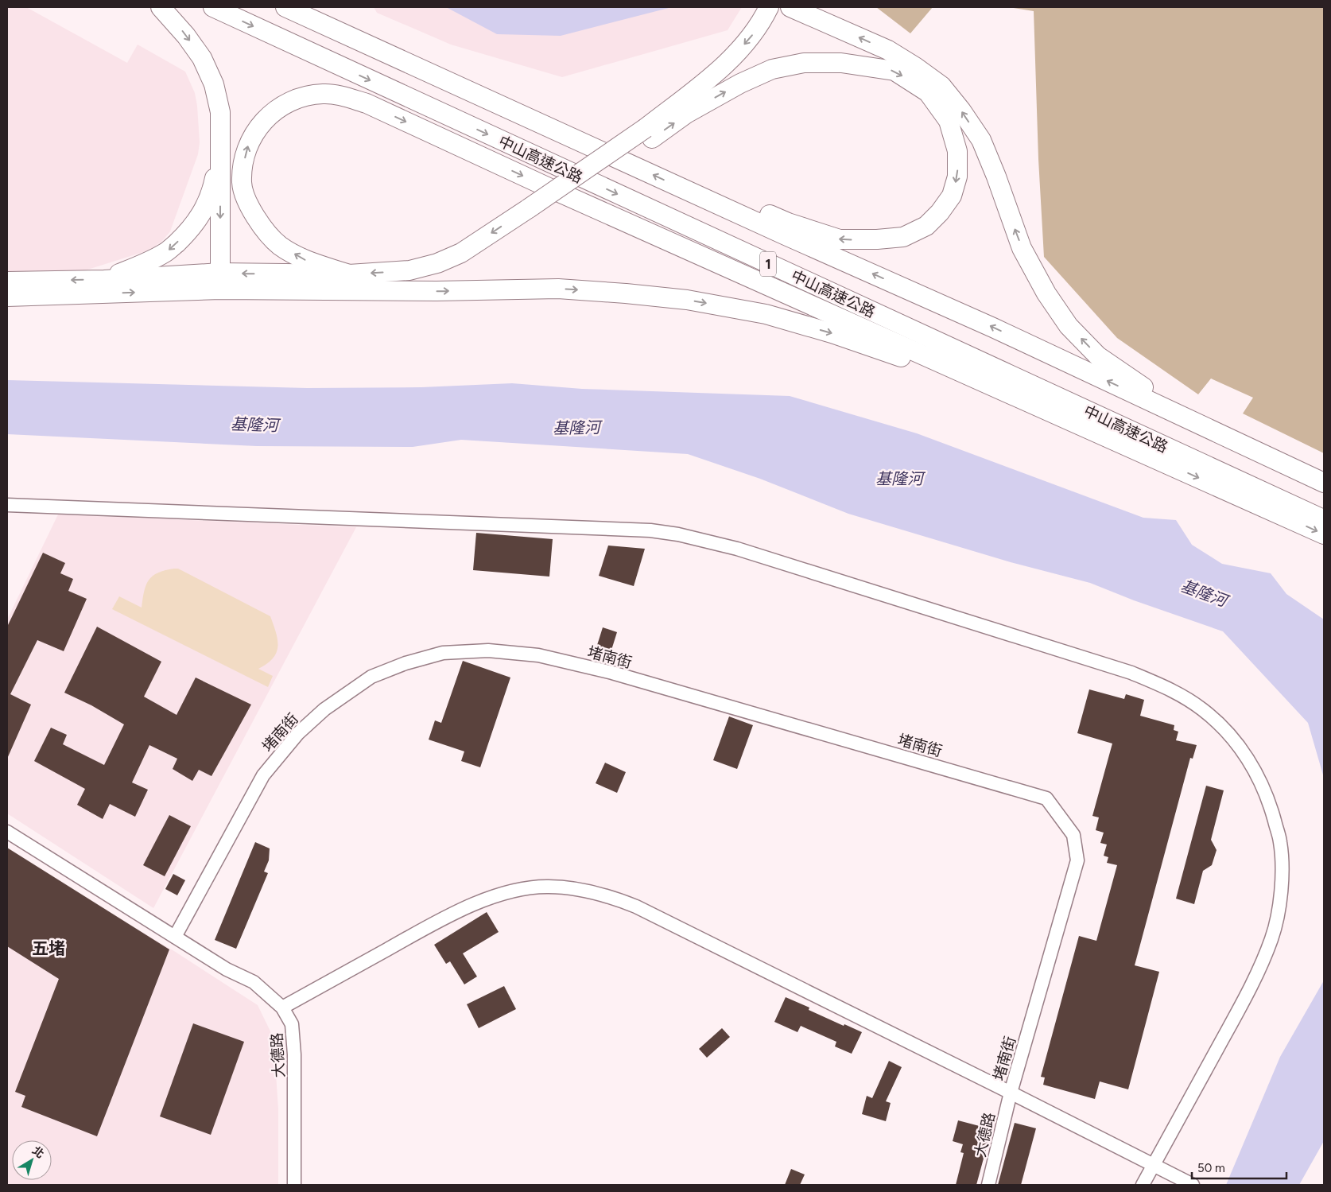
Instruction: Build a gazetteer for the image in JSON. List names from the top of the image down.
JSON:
{
  "streets": {
    "highway": ["中山高速公路", "1"],
    "street": ["堵南街", "大德路"]
  },
  "crossings": [
    ["堵南街", "大德路"]
  ],
  "districts": ["五堵"],
  "water": ["基隆河"],
  "scale_bar": "50 m",
  "north": "top right"
}
